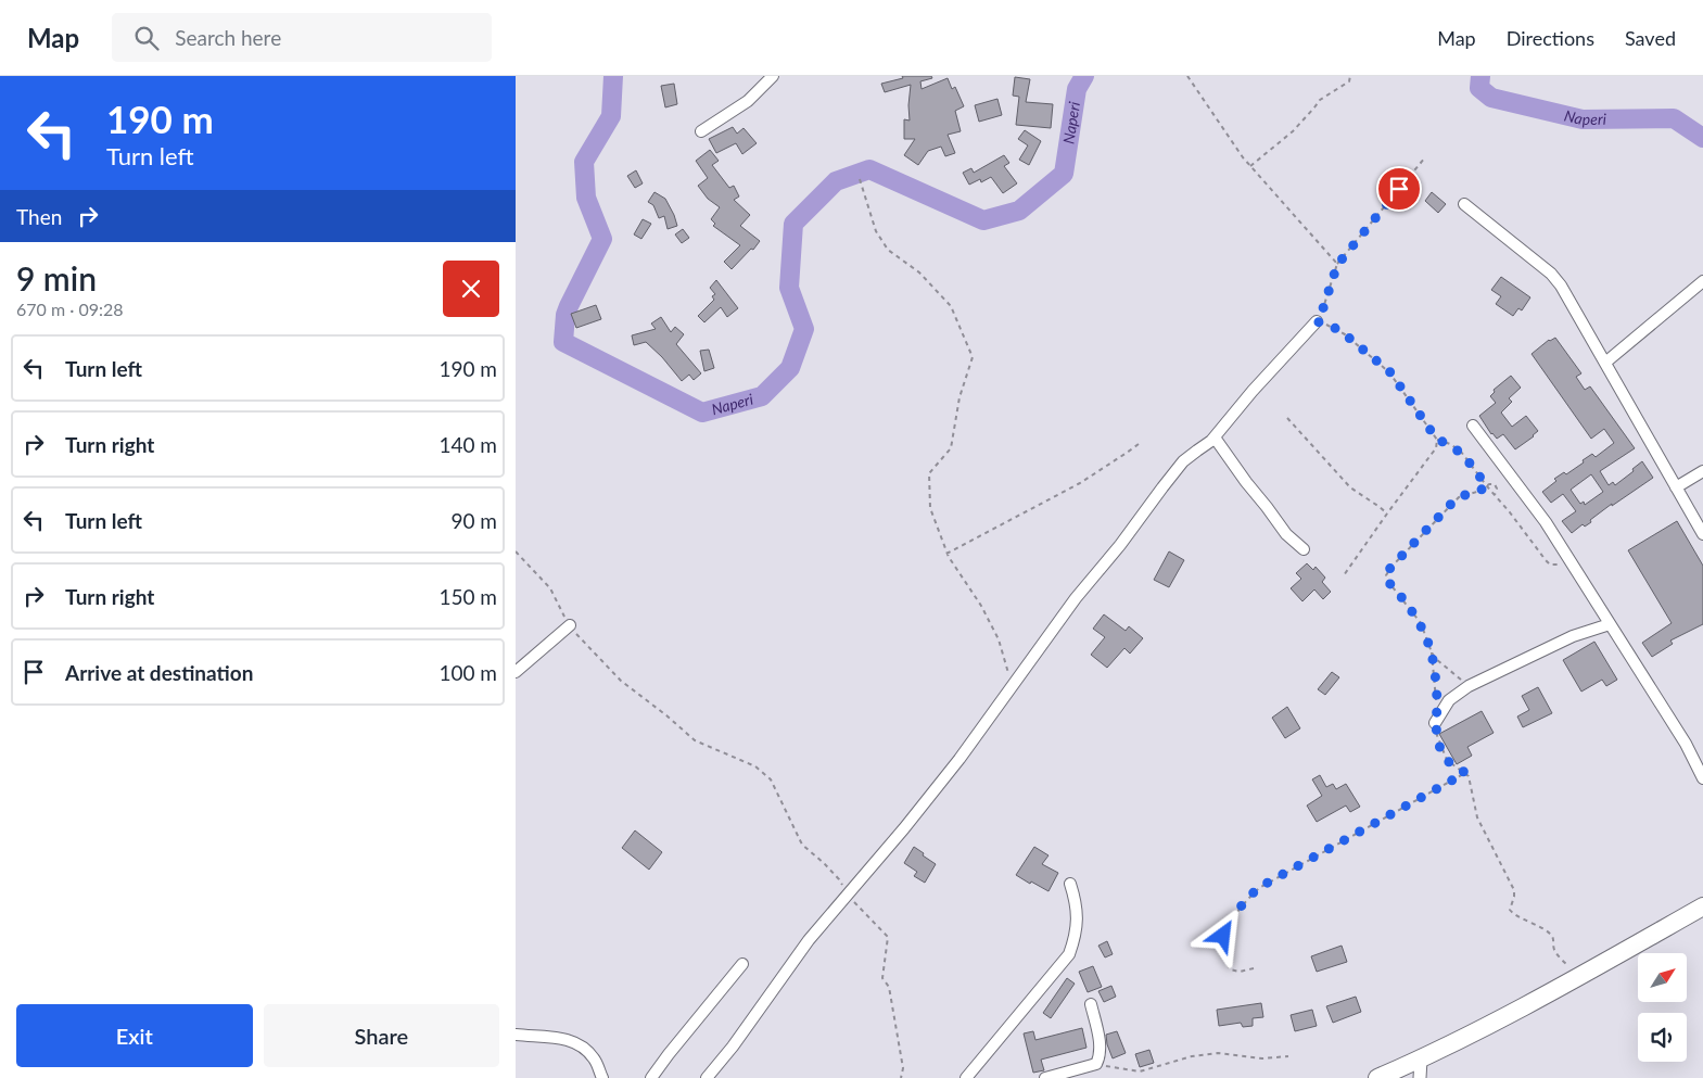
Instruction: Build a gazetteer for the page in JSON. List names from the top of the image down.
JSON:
{
  "water": ["Naperi"],
  "north": "top right",
  "page": {
    "header": "Map",
    "search": "Search here",
    "nav": ["Map", "Directions", "Saved"],
    "turn": ["190 m", "Turn left"],
    "then": "Then",
    "heading": ["9 min", "670 m · 09:28"],
    "list": [
      {
        "name": "Turn left",
        "value": "190 m"
      },
      {
        "name": "Turn right",
        "value": "140 m"
      },
      {
        "name": "Turn left",
        "value": "90 m"
      },
      {
        "name": "Turn right",
        "value": "150 m"
      },
      {
        "name": "Arrive at destination",
        "value": "100 m"
      }
    ],
    "buttons": ["Exit", "Share"]
  }
}
